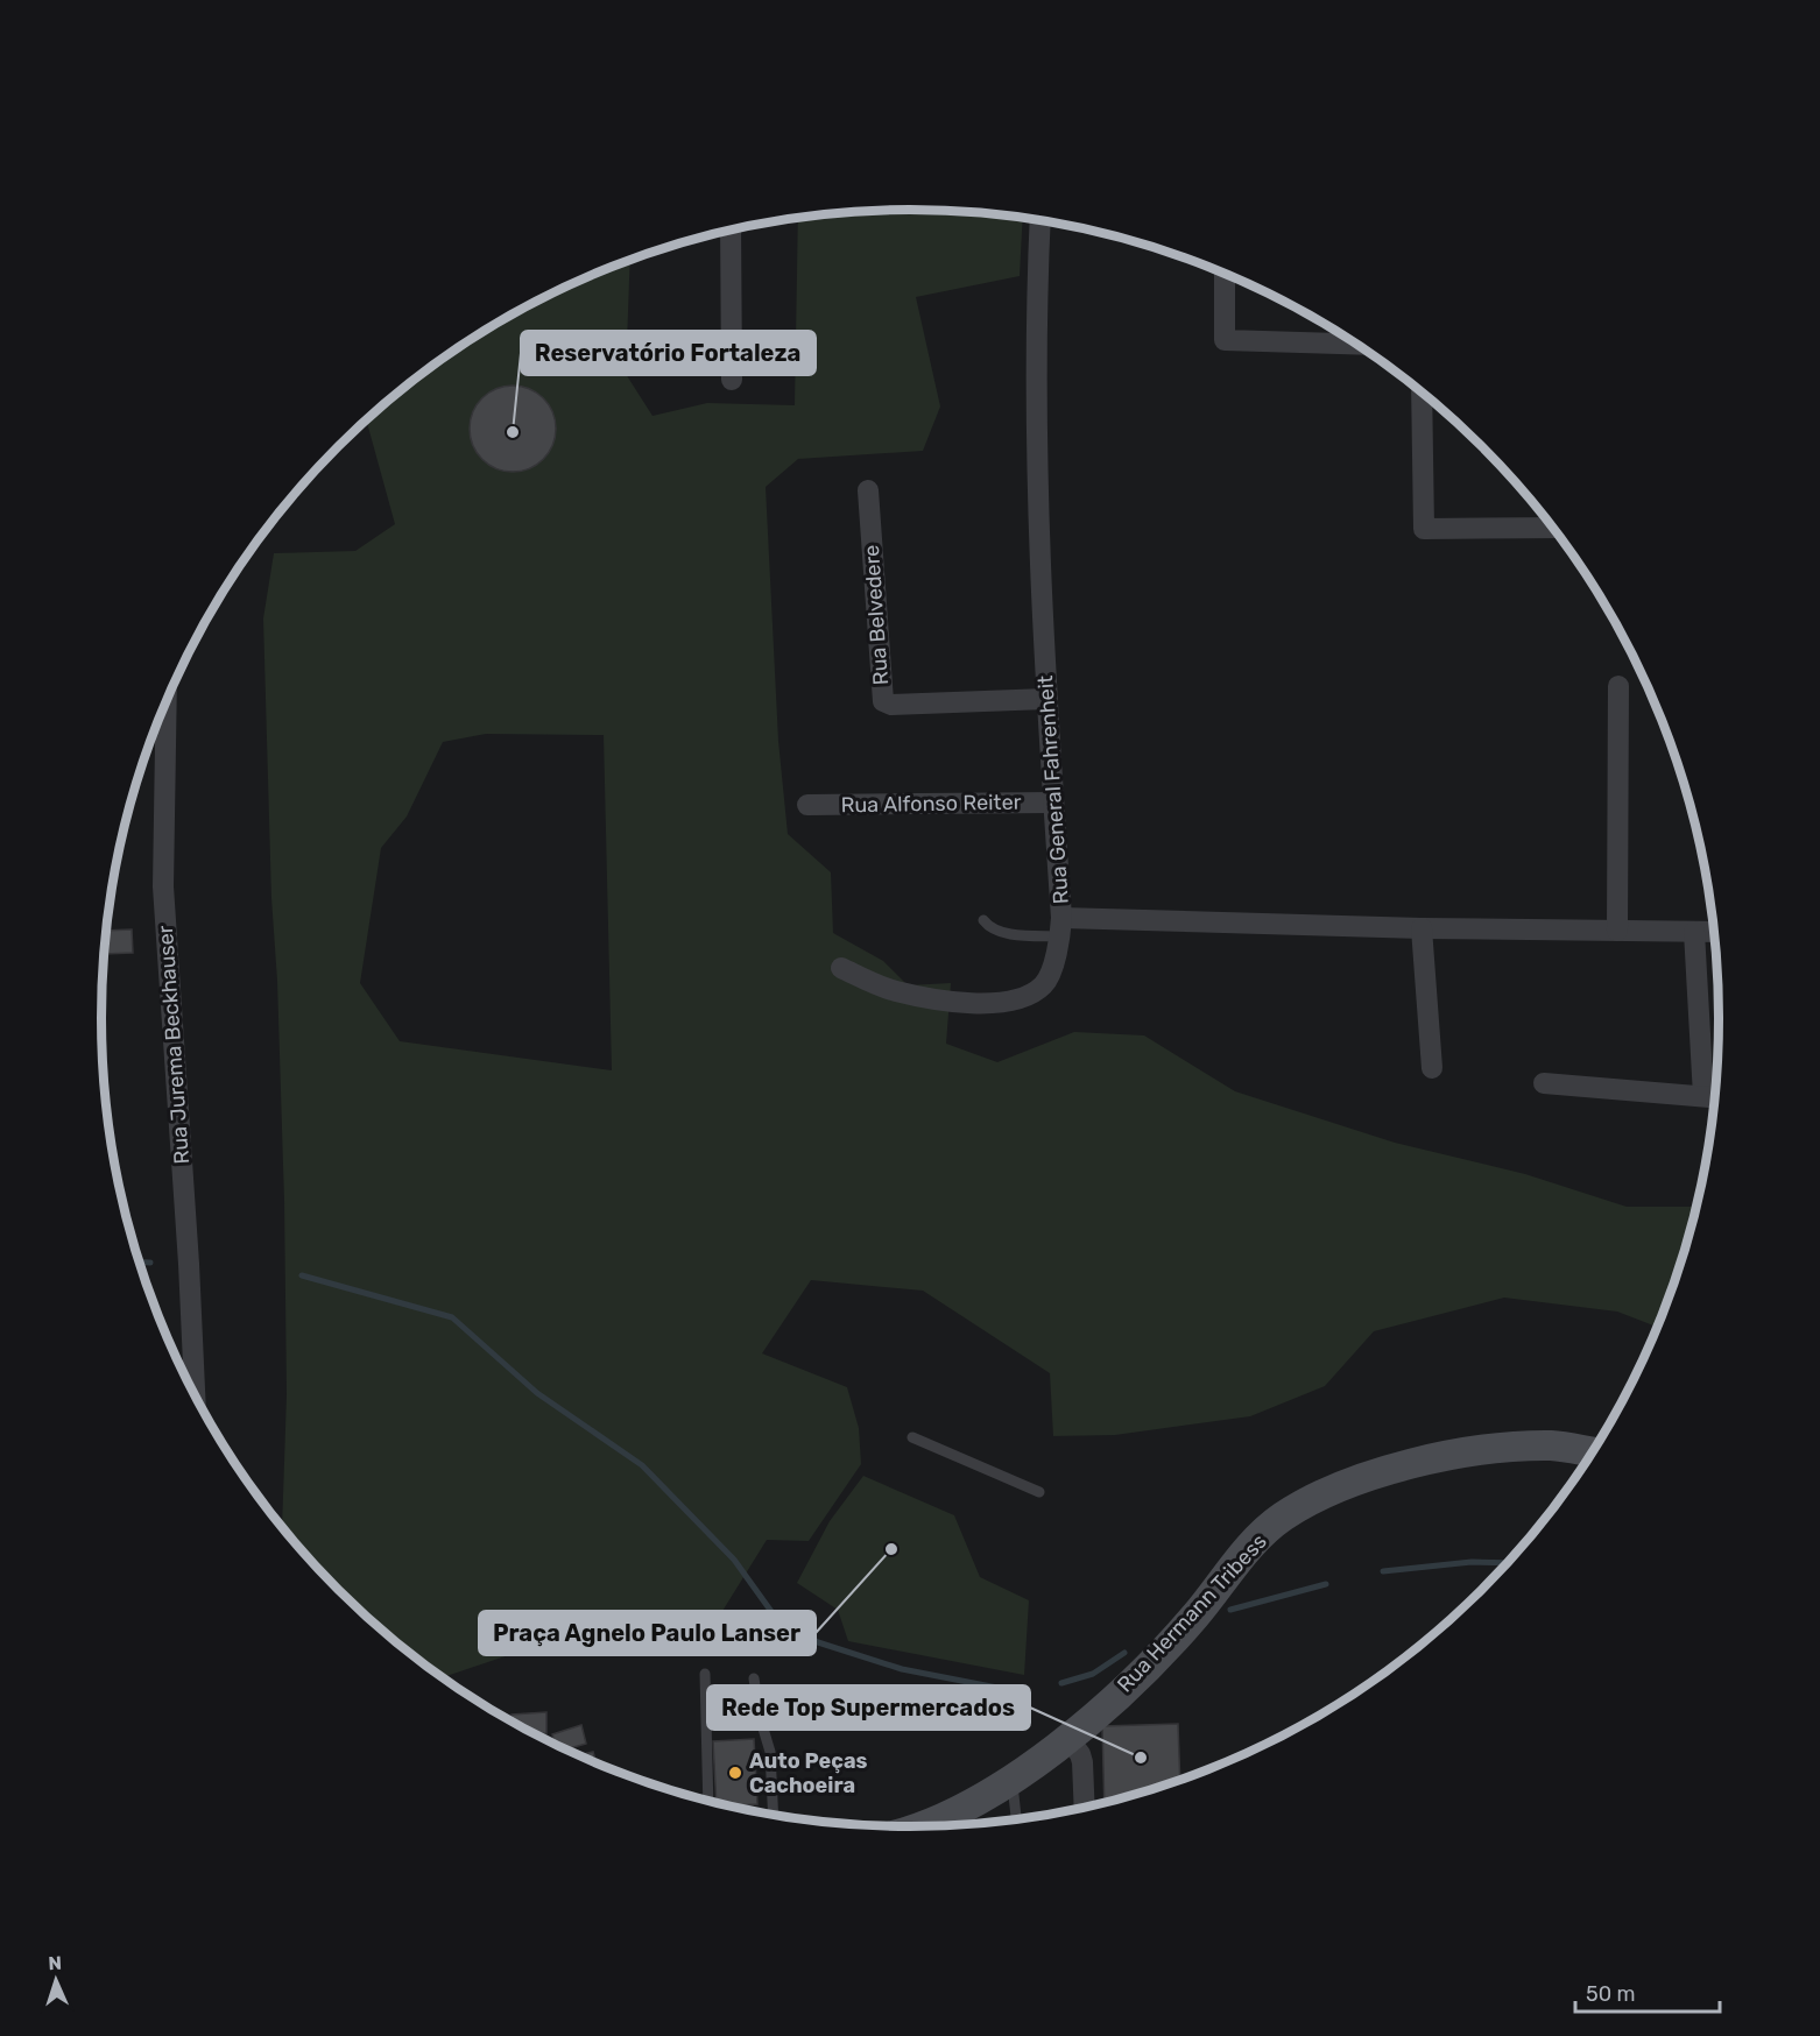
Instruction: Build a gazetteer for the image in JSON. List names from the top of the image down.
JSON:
{
  "streets": {
    "main road": ["Rua Hermann Tribess"],
    "street": [
      "Rua Belvedere",
      "Rua General Fahrenheit",
      "Rua Alfonso Reiter",
      "Rua Jurema Beckhauser"
    ]
  },
  "crossings": [
    ["Rua Belvedere", "Rua General Fahrenheit"],
    ["Rua General Fahrenheit", "Rua Alfonso Reiter"]
  ],
  "places": [
    "Reservatório Fortaleza",
    "Praça Agnelo Paulo Lanser",
    "Rede Top Supermercados",
    "Auto Peças Cachoeira"
  ],
  "scale_bar": "50 m",
  "north": "top"
}
